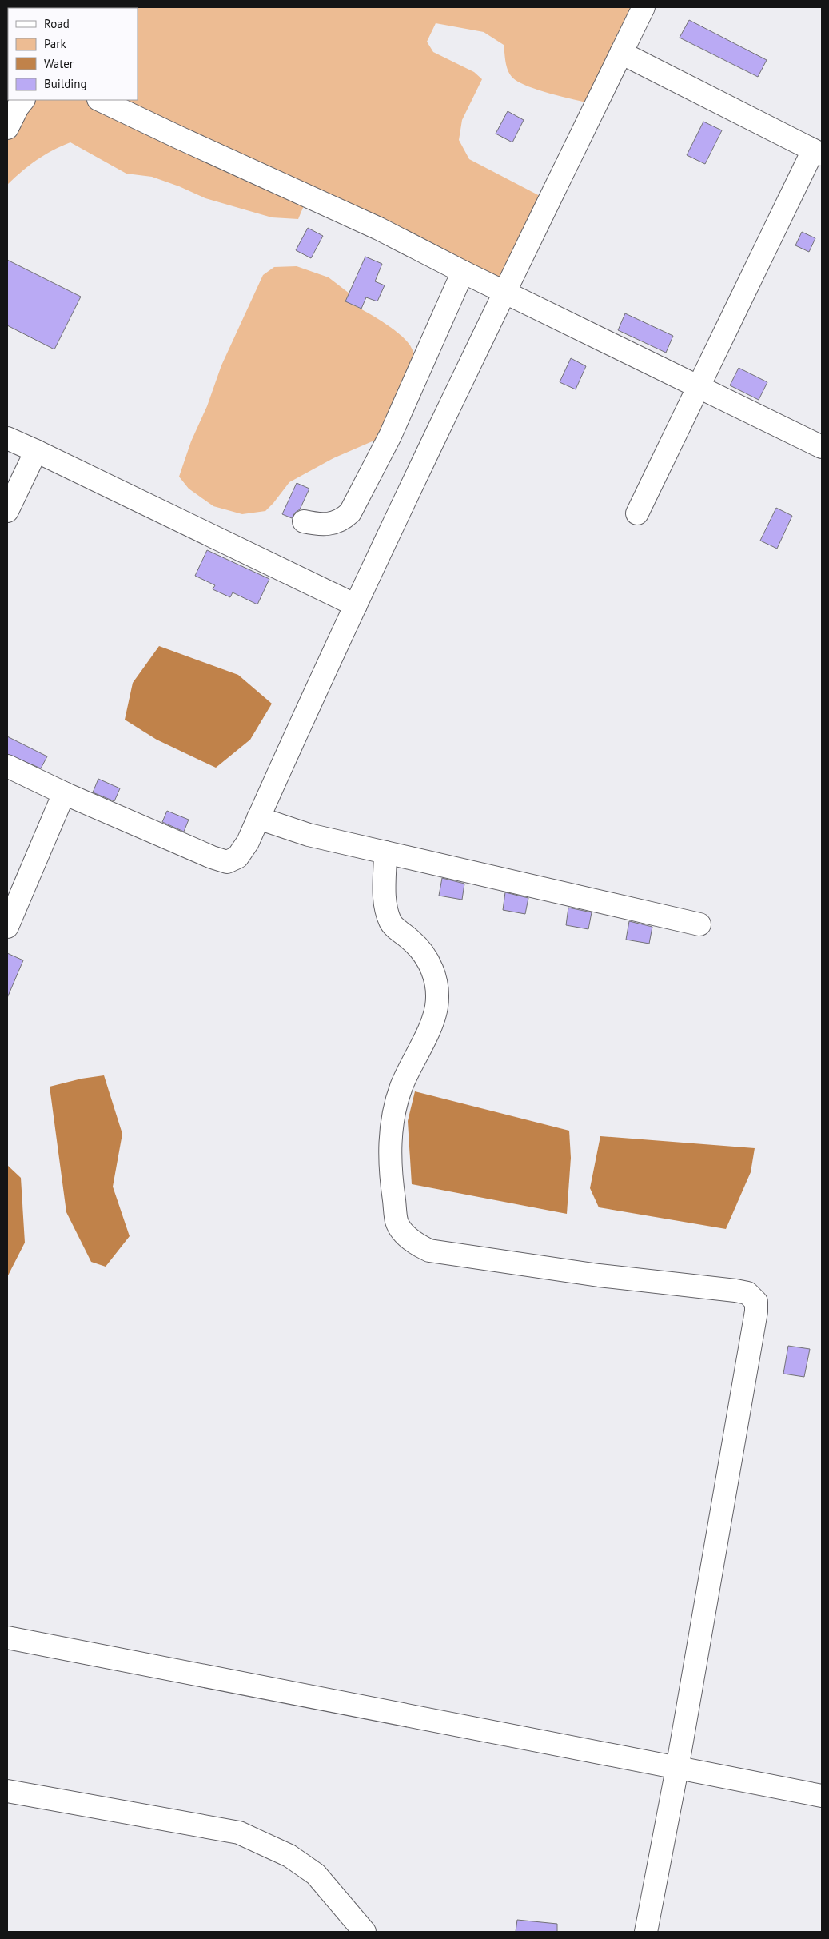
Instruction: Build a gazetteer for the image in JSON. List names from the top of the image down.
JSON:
{
  "legend": [
    "Road",
    "Park",
    "Water",
    "Building"
  ]
}
